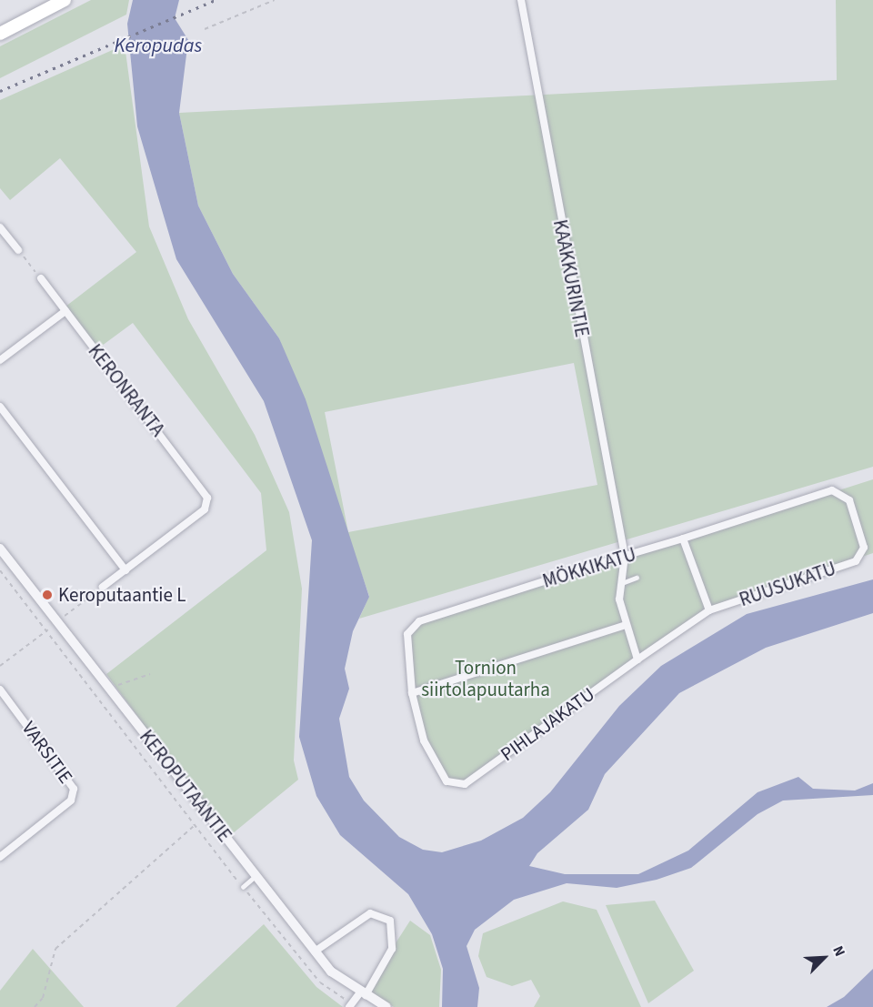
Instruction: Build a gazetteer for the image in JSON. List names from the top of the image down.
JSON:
{
  "streets": {
    "street": [
      "KAAKKURINTIE",
      "KERONRANTA",
      "MÖKKIKATU",
      "RUUSUKATU",
      "PIHLAJAKATU",
      "VARSITIE",
      "KEROPUTAANTIE"
    ]
  },
  "crossings": [
    ["KAAKKURINTIE", "MÖKKIKATU"],
    ["MÖKKIKATU", "RUUSUKATU"],
    ["MÖKKIKATU", "PIHLAJAKATU"]
  ],
  "water": ["Keropudas"],
  "parks": ["Tornion siirtolapuutarha"],
  "places": ["Keroputaantie L"],
  "north": "top right"
}
